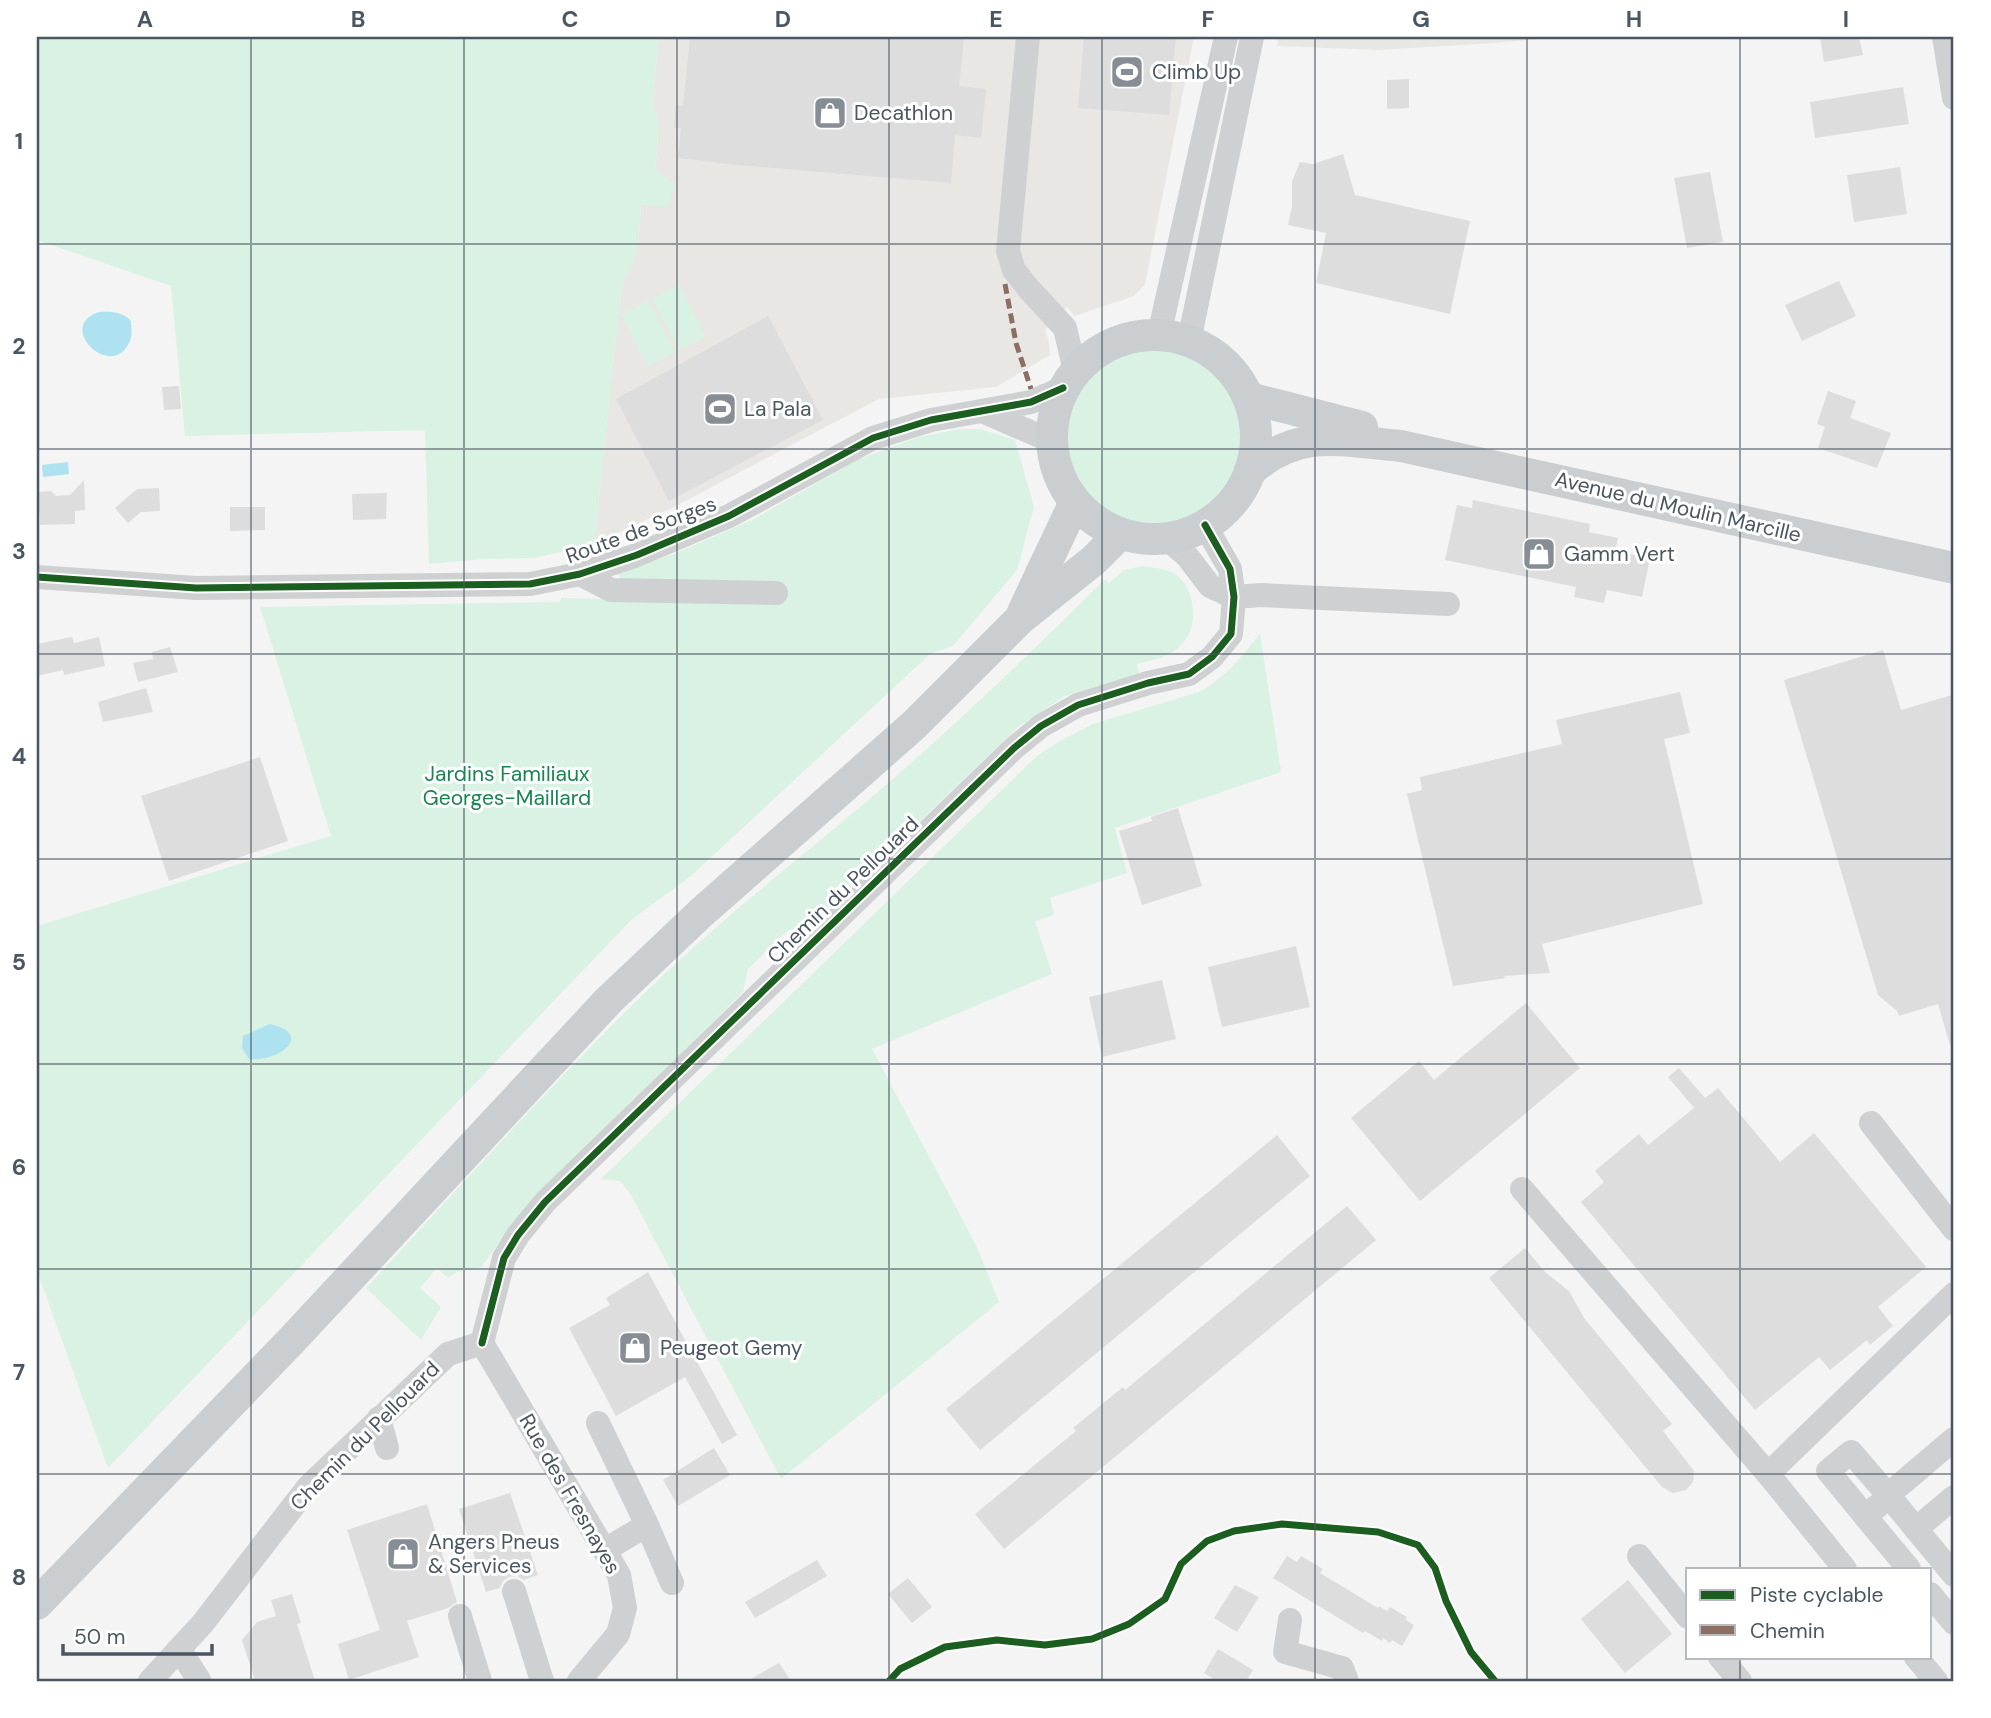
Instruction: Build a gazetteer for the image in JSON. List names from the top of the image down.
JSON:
{
  "streets": {
    "main road": ["Avenue du Moulin Marcille"],
    "street": ["Route de Sorges", "Chemin du Pellouard", "Rue des Fresnayes"]
  },
  "crossings": [
    ["Avenue du Moulin Marcille", "Route de Sorges"],
    ["Avenue du Moulin Marcille", "Chemin du Pellouard"],
    ["Route de Sorges", "Chemin du Pellouard"],
    ["Chemin du Pellouard", "Rue des Fresnayes"]
  ],
  "parks": ["Jardins Familiaux Georges-Maillard"],
  "places": {
    "sports": ["Climb Up", "La Pala"],
    "shop": [
      "Decathlon",
      "Gamm Vert",
      "Peugeot Gemy",
      "Angers Pneus & Services"
    ]
  },
  "legend": ["Piste cyclable", "Chemin"],
  "scale_bar": "50 m",
  "grid": {
    "columns": [
      "A",
      "B",
      "C",
      "D",
      "E",
      "F",
      "G",
      "H",
      "I"
    ],
    "rows": [
      "1",
      "2",
      "3",
      "4",
      "5",
      "6",
      "7",
      "8"
    ]
  }
}
